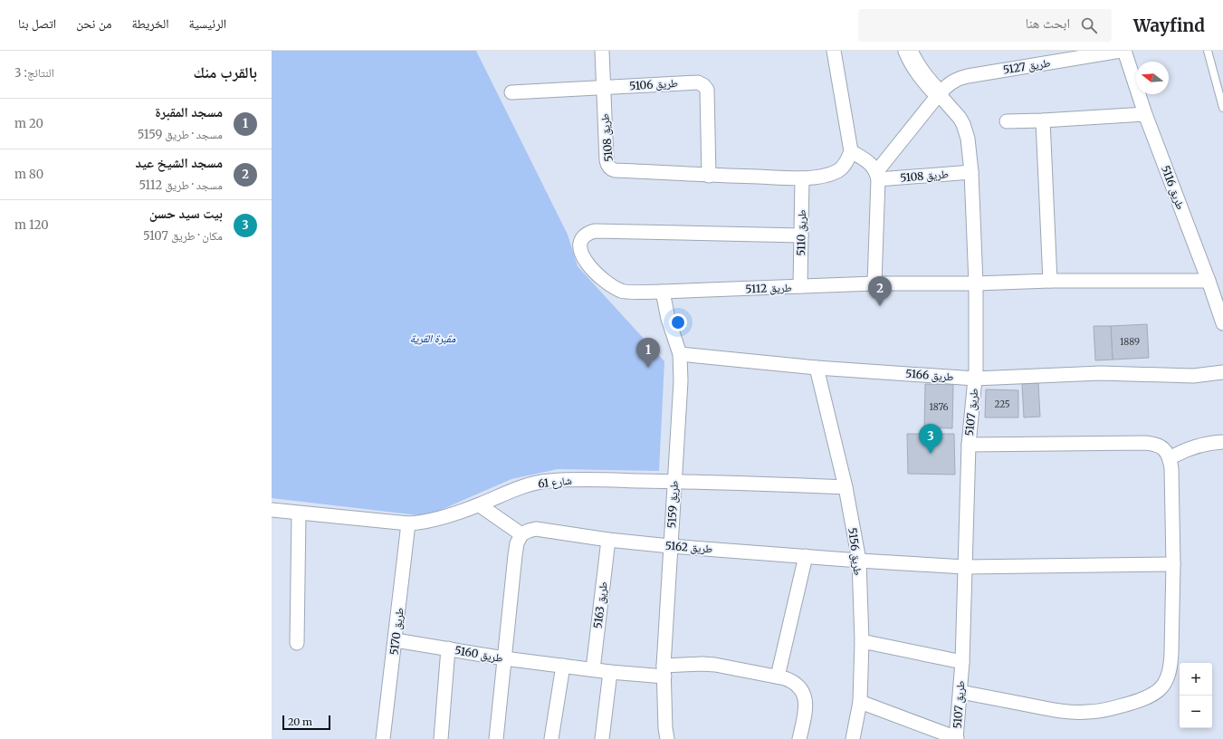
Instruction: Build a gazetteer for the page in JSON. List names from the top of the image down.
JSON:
{
  "streets": {
    "street": [
      "طريق 5127",
      "طريق 5106",
      "طريق 5108",
      "طريق 5116",
      "طريق 5110",
      "طريق 5112",
      "طريق 5166",
      "طريق 5107",
      "شارع 61",
      "طريق 5159",
      "طريق 5162",
      "طريق 5156",
      "طريق 5163",
      "طريق 5170",
      "طريق 5160"
    ]
  },
  "crossings": [
    ["طريق 5127", "طريق 5108"],
    ["طريق 5127", "طريق 5107"],
    ["طريق 5106", "طريق 5108"],
    ["طريق 5108", "طريق 5107"],
    ["طريق 5116", "طريق 5112"],
    ["طريق 5110", "طريق 5112"],
    ["طريق 5112", "طريق 5107"],
    ["طريق 5112", "طريق 5159"],
    ["طريق 5166", "طريق 5107"],
    ["طريق 5166", "طريق 5159"],
    ["طريق 5166", "طريق 5156"],
    ["طريق 5107", "طريق 5162"],
    ["شارع 61", "طريق 5159"],
    ["شارع 61", "طريق 5156"],
    ["شارع 61", "طريق 5170"],
    ["طريق 5159", "طريق 5162"],
    ["طريق 5162", "طريق 5156"],
    ["طريق 5162", "طريق 5163"],
    ["طريق 5163", "طريق 5160"],
    ["طريق 5170", "طريق 5160"]
  ],
  "parks": ["مقبرة القرية"],
  "house_numbers": ["1889", "225", "1876"],
  "scale_bar": "20 m",
  "north": "left",
  "page": {
    "header": "Wayfind",
    "search": "ابحث هنا",
    "nav": [
      "الرئيسية",
      "الخريطة",
      "من نحن",
      "اتصل بنا"
    ],
    "heading": ["بالقرب منك", "النتائج: 3"],
    "list": [
      {
        "mark": "1",
        "name": "مسجد المقبرة",
        "note": "مسجد · طريق 5159",
        "value": "20 m"
      },
      {
        "mark": "2",
        "name": "مسجد الشيخ عيد",
        "note": "مسجد · طريق 5112",
        "value": "80 m"
      },
      {
        "mark": "3",
        "name": "بيت سيد حسن",
        "note": "مكان · طريق 5107",
        "value": "120 m"
      }
    ],
    "pins": ["2", "1", "3"],
    "map_buttons": ["+", "−"],
    "scale": "20 m"
  }
}
